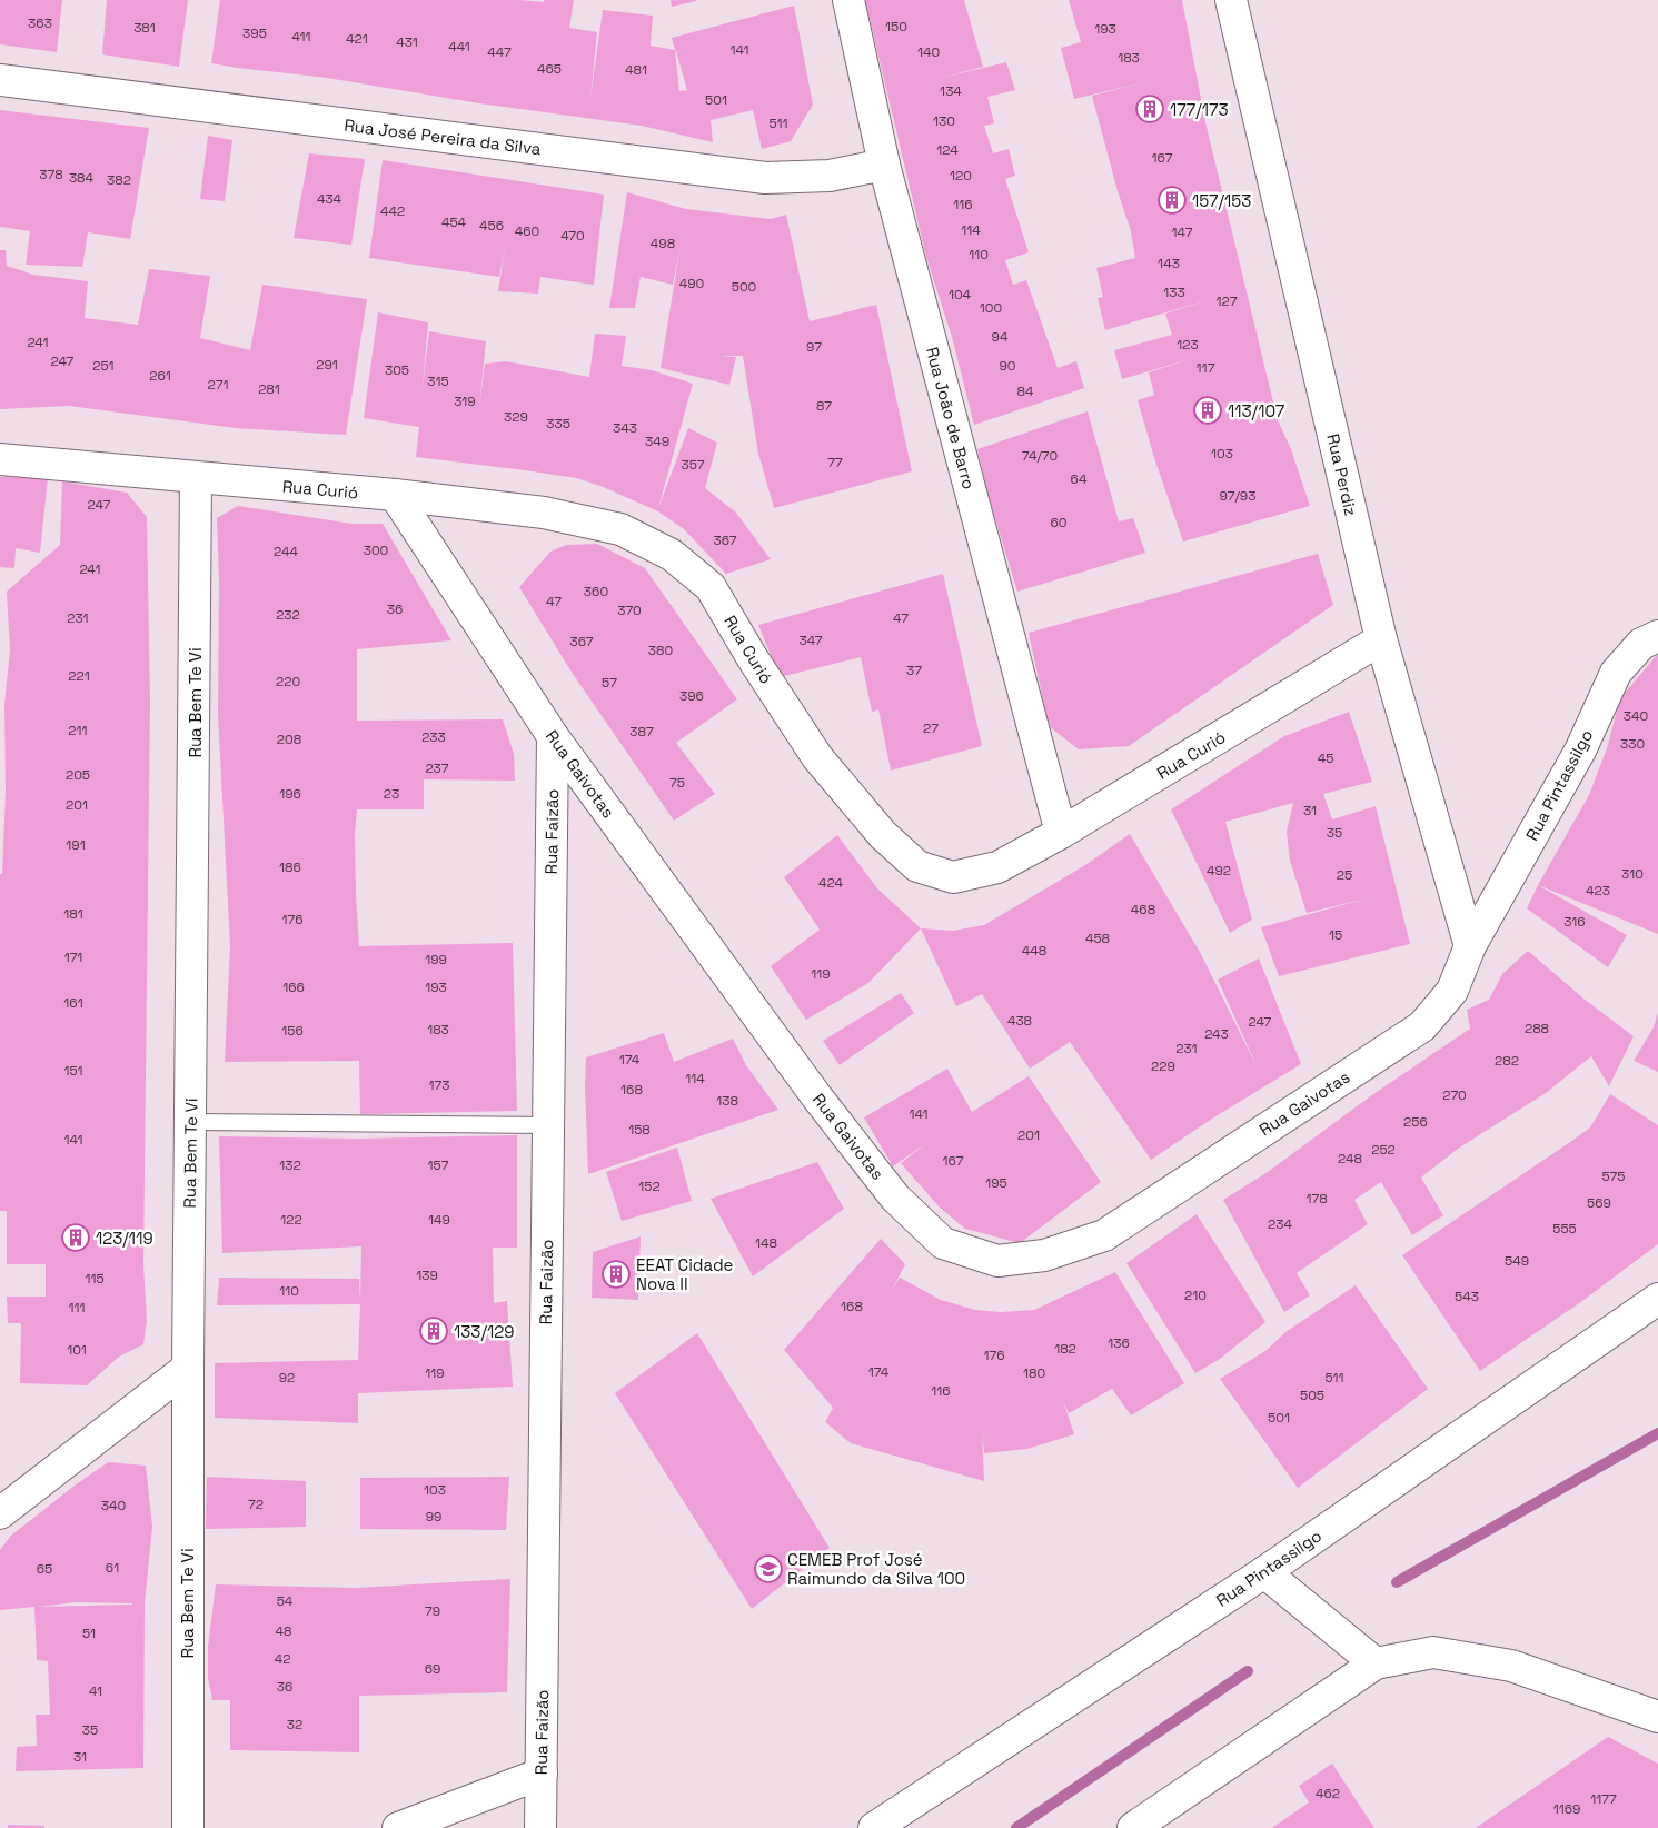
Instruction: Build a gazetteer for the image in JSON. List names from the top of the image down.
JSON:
{
  "streets": {
    "street": [
      "Rua José Pereira da Silva",
      "Rua João de Barro",
      "Rua Perdiz",
      "Rua Curió",
      "Rua Bem Te Vi",
      "Rua Gaivotas",
      "Rua Pintassilgo",
      "Rua Faizão"
    ]
  },
  "crossings": [
    ["Rua José Pereira da Silva", "Rua João de Barro"],
    ["Rua João de Barro", "Rua Curió"],
    ["Rua Perdiz", "Rua Curió"],
    ["Rua Perdiz", "Rua Gaivotas"],
    ["Rua Perdiz", "Rua Pintassilgo"],
    ["Rua Curió", "Rua Bem Te Vi"],
    ["Rua Curió", "Rua Gaivotas"],
    ["Rua Gaivotas", "Rua Pintassilgo"],
    ["Rua Gaivotas", "Rua Faizão"]
  ],
  "places": {
    "building": [
      "177/173",
      "157/153",
      "113/107",
      "123/119",
      "EEAT Cidade Nova II",
      "133/129"
    ],
    "school or university": ["CEMEB Prof José Raimundo da Silva 100"]
  },
  "house_numbers": [
    "363",
    "150",
    "381",
    "193",
    "395",
    "411",
    "421",
    "431",
    "441",
    "141",
    "447",
    "140",
    "183",
    "465",
    "481",
    "134",
    "501",
    "130",
    "511",
    "124",
    "167",
    "378",
    "120",
    "384",
    "382",
    "434",
    "116",
    "442",
    "454",
    "456",
    "114",
    "460",
    "147",
    "470",
    "498",
    "110",
    "143",
    "490",
    "500",
    "133",
    "104",
    "127",
    "100",
    "94",
    "241",
    "123",
    "97",
    "247",
    "291",
    "251",
    "90",
    "117",
    "305",
    "261",
    "315",
    "271",
    "281",
    "84",
    "319",
    "87",
    "329",
    "335",
    "343",
    "349",
    "103",
    "74/70",
    "77",
    "357",
    "64",
    "97/93",
    "247",
    "60",
    "367",
    "300",
    "244",
    "241",
    "360",
    "47",
    "36",
    "370",
    "232",
    "231",
    "47",
    "347",
    "367",
    "380",
    "37",
    "221",
    "220",
    "57",
    "396",
    "340",
    "27",
    "211",
    "387",
    "233",
    "208",
    "330",
    "45",
    "237",
    "205",
    "75",
    "196",
    "23",
    "201",
    "31",
    "35",
    "191",
    "186",
    "492",
    "310",
    "25",
    "424",
    "423",
    "468",
    "181",
    "176",
    "316",
    "15",
    "458",
    "448",
    "171",
    "199",
    "119",
    "166",
    "193",
    "161",
    "438",
    "247",
    "288",
    "183",
    "156",
    "243",
    "231",
    "174",
    "282",
    "229",
    "151",
    "114",
    "173",
    "168",
    "270",
    "138",
    "141",
    "256",
    "158",
    "201",
    "141",
    "252",
    "248",
    "167",
    "132",
    "157",
    "575",
    "195",
    "152",
    "178",
    "569",
    "122",
    "149",
    "234",
    "555",
    "148",
    "549",
    "139",
    "115",
    "110",
    "210",
    "543",
    "168",
    "111",
    "136",
    "182",
    "101",
    "176",
    "174",
    "119",
    "180",
    "92",
    "511",
    "116",
    "505",
    "501",
    "103",
    "72",
    "340",
    "99",
    "61",
    "65",
    "54",
    "79",
    "48",
    "51",
    "42",
    "69",
    "36",
    "41",
    "32",
    "35",
    "31",
    "462",
    "1177",
    "1169"
  ]
}
